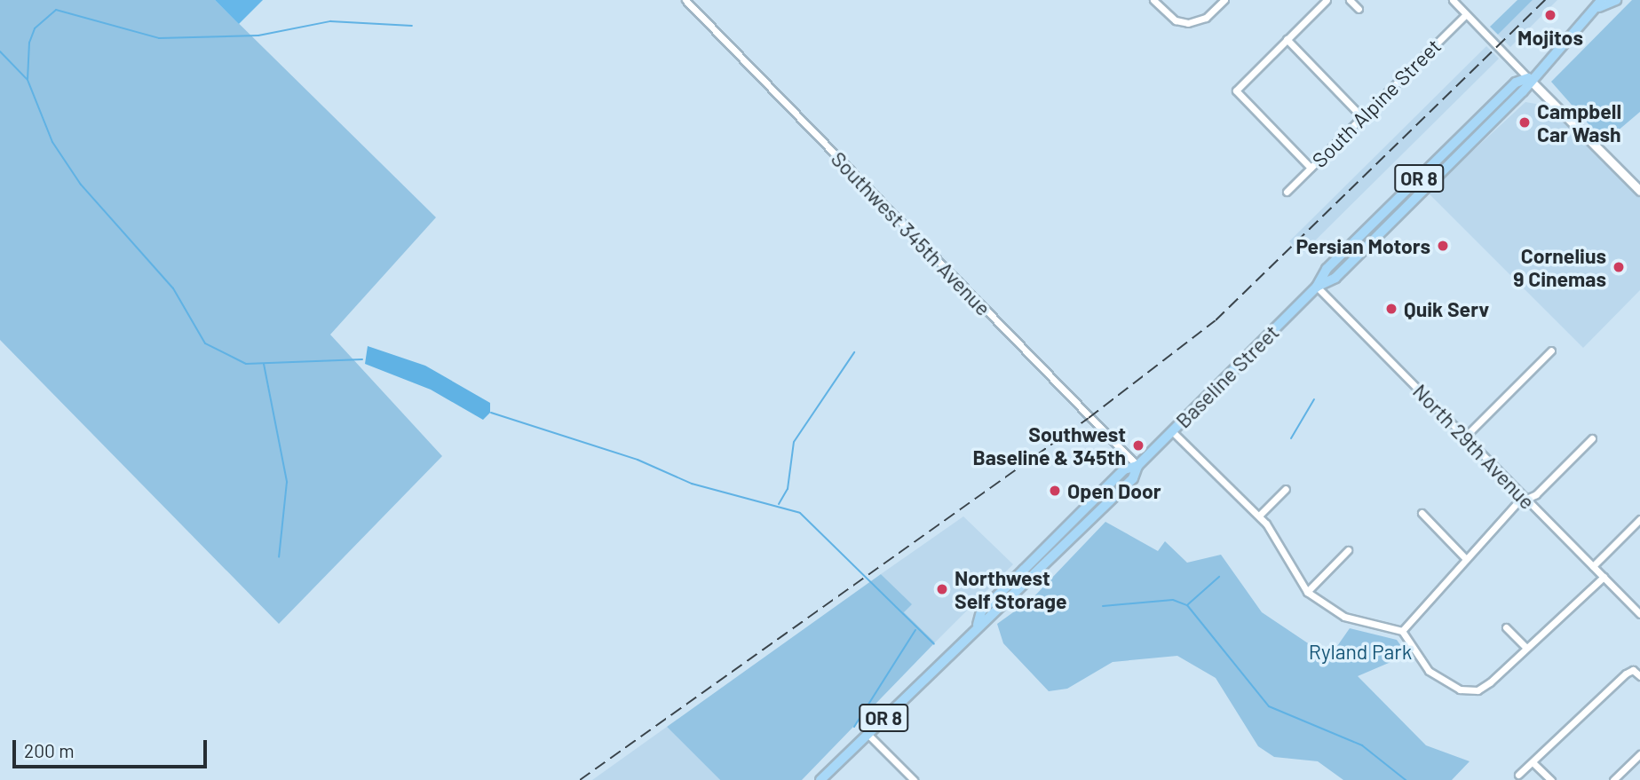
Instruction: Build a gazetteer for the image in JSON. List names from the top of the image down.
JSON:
{
  "streets": {
    "highway": ["OR 8", "Baseline Street"],
    "street": ["South Alpine Street", "Southwest 345th Avenue", "North 29th Avenue"]
  },
  "crossings": [
    ["OR 8", "Baseline Street"],
    ["Southwest 345th Avenue", "Baseline Street"],
    ["Baseline Street", "North 29th Avenue"]
  ],
  "parks": ["Ryland Park"],
  "places": [
    "Mojitos",
    "Campbell Car Wash",
    "Persian Motors",
    "Cornelius 9 Cinemas",
    "Quik Serv",
    "Southwest Baseline & 345th",
    "Open Door",
    "Northwest Self Storage"
  ],
  "scale_bar": "200 m"
}
